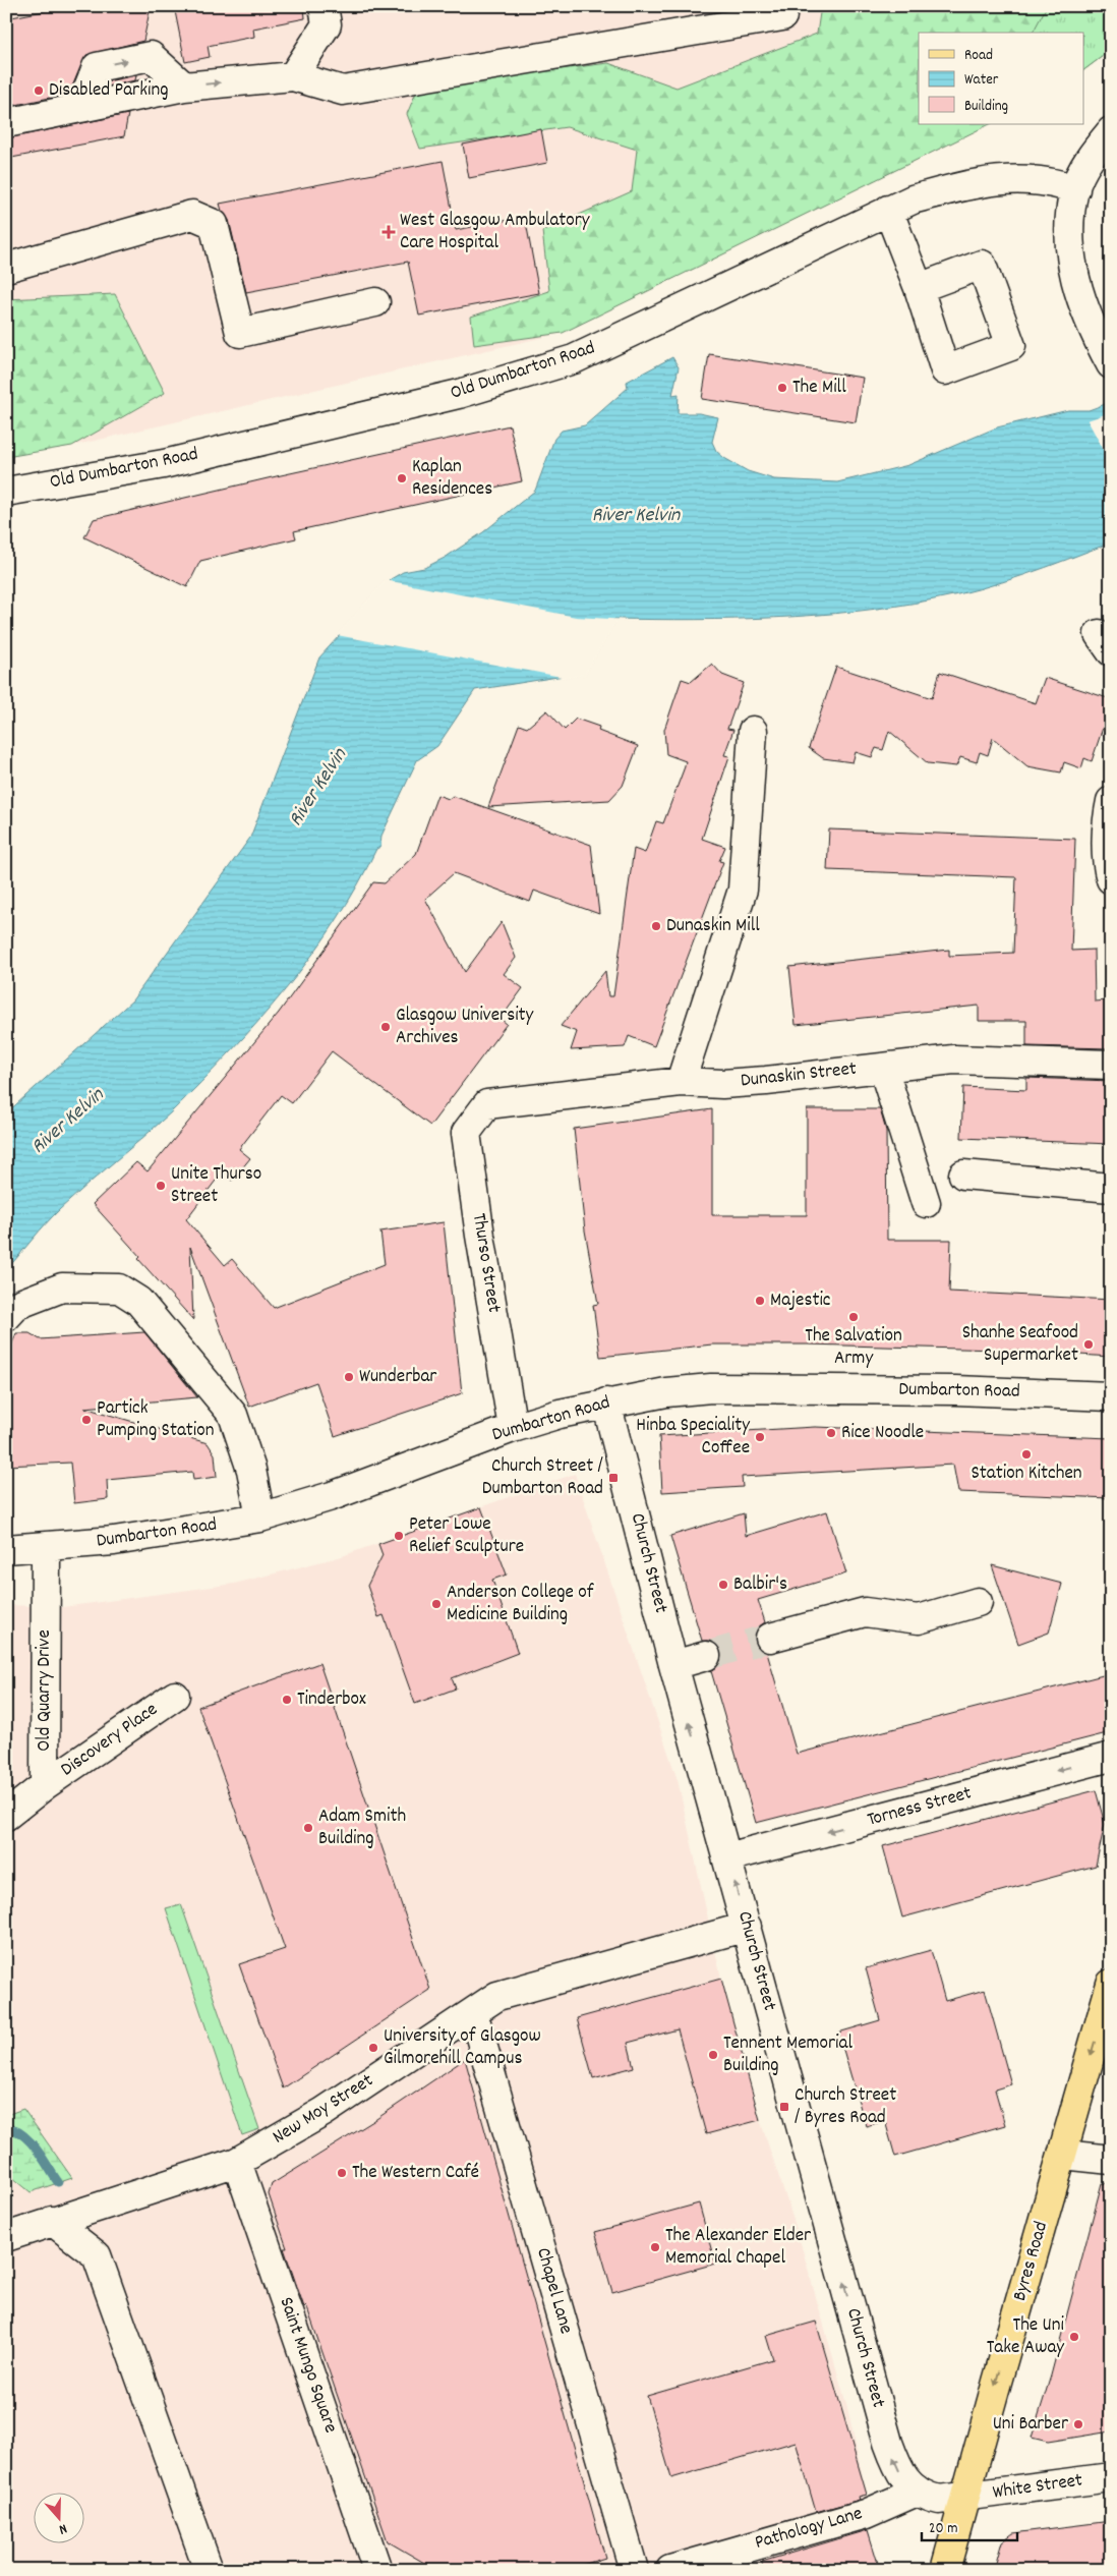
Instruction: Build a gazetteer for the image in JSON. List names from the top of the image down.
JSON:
{
  "streets": {
    "main road": ["Byres Road"],
    "street": [
      "Old Dumbarton Road",
      "Dunaskin Street",
      "Thurso Street",
      "Dumbarton Road",
      "Church Street",
      "Old Quarry Drive",
      "Discovery Place",
      "Torness Street",
      "New Moy Street",
      "Chapel Lane",
      "Saint Mungo Square",
      "White Street",
      "Pathology Lane"
    ]
  },
  "crossings": [
    ["Dunaskin Street", "Thurso Street"],
    ["Thurso Street", "Dumbarton Road"],
    ["Dumbarton Road", "Church Street"],
    ["Dumbarton Road", "Old Quarry Drive"],
    ["Church Street", "Torness Street"],
    ["Church Street", "New Moy Street"],
    ["Church Street", "Pathology Lane"],
    ["Old Quarry Drive", "Discovery Place"],
    ["New Moy Street", "Chapel Lane"],
    ["New Moy Street", "Saint Mungo Square"],
    ["Byres Road", "White Street"]
  ],
  "one_way": ["Church Street", "Byres Road"],
  "water": ["River Kelvin"],
  "places": {
    "other": [
      "Disabled Parking",
      "The Mill",
      "Kaplan Residences",
      "Dunaskin Mill",
      "Glasgow University Archives",
      "Unite Thurso Street",
      "Majestic",
      "The Salvation Army",
      "Shanhe Seafood Supermarket",
      "Wunderbar",
      "Partick Pumping Station",
      "Rice Noodle",
      "Hinba Speciality Coffee",
      "Station Kitchen",
      "Peter Lowe Relief Sculpture",
      "Balbir's",
      "Anderson College of Medicine Building",
      "Tinderbox",
      "Adam Smith Building",
      "University of Glasgow Gilmorehill Campus",
      "Tennent Memorial Building",
      "The Western Café",
      "The Alexander Elder Memorial Chapel",
      "The Uni Take Away",
      "Uni Barber"
    ],
    "health": ["West Glasgow Ambulatory Care Hospital"],
    "transit": ["Church Street / Dumbarton Road", "Church Street / Byres Road"]
  },
  "legend": ["Road", "Water", "Building"],
  "scale_bar": "20 m",
  "north": "bottom"
}
